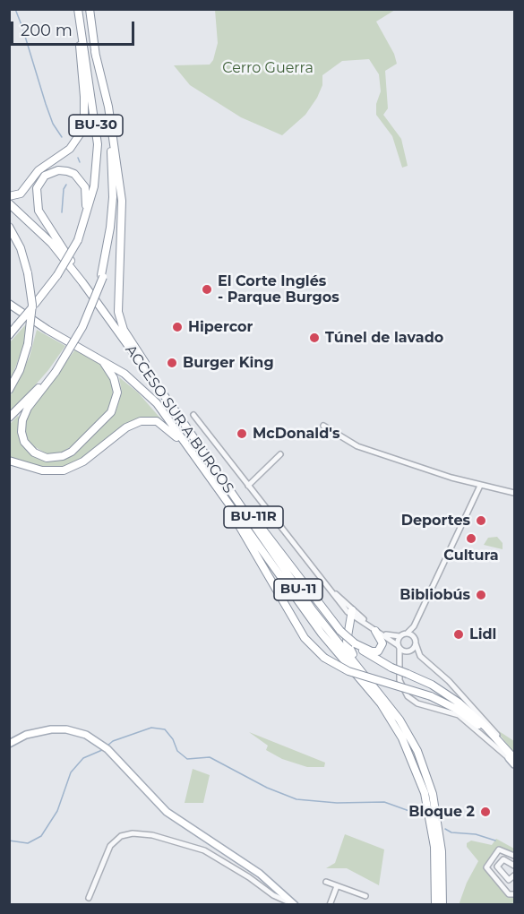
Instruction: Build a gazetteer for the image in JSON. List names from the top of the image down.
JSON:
{
  "streets": {
    "highway": [
      "BU-30",
      "ACCESO SUR A BURGOS",
      "BU-11R",
      "BU-11"
    ]
  },
  "crossings": [
    ["ACCESO SUR A BURGOS", "BU-11R"]
  ],
  "parks": ["Cerro Guerra"],
  "places": [
    "El Corte Inglés - Parque Burgos",
    "Hipercor",
    "Túnel de lavado",
    "Burger King",
    "McDonald's",
    "Deportes",
    "Cultura",
    "Bibliobús",
    "Lidl",
    "Bloque 2"
  ],
  "scale_bar": "200 m"
}
